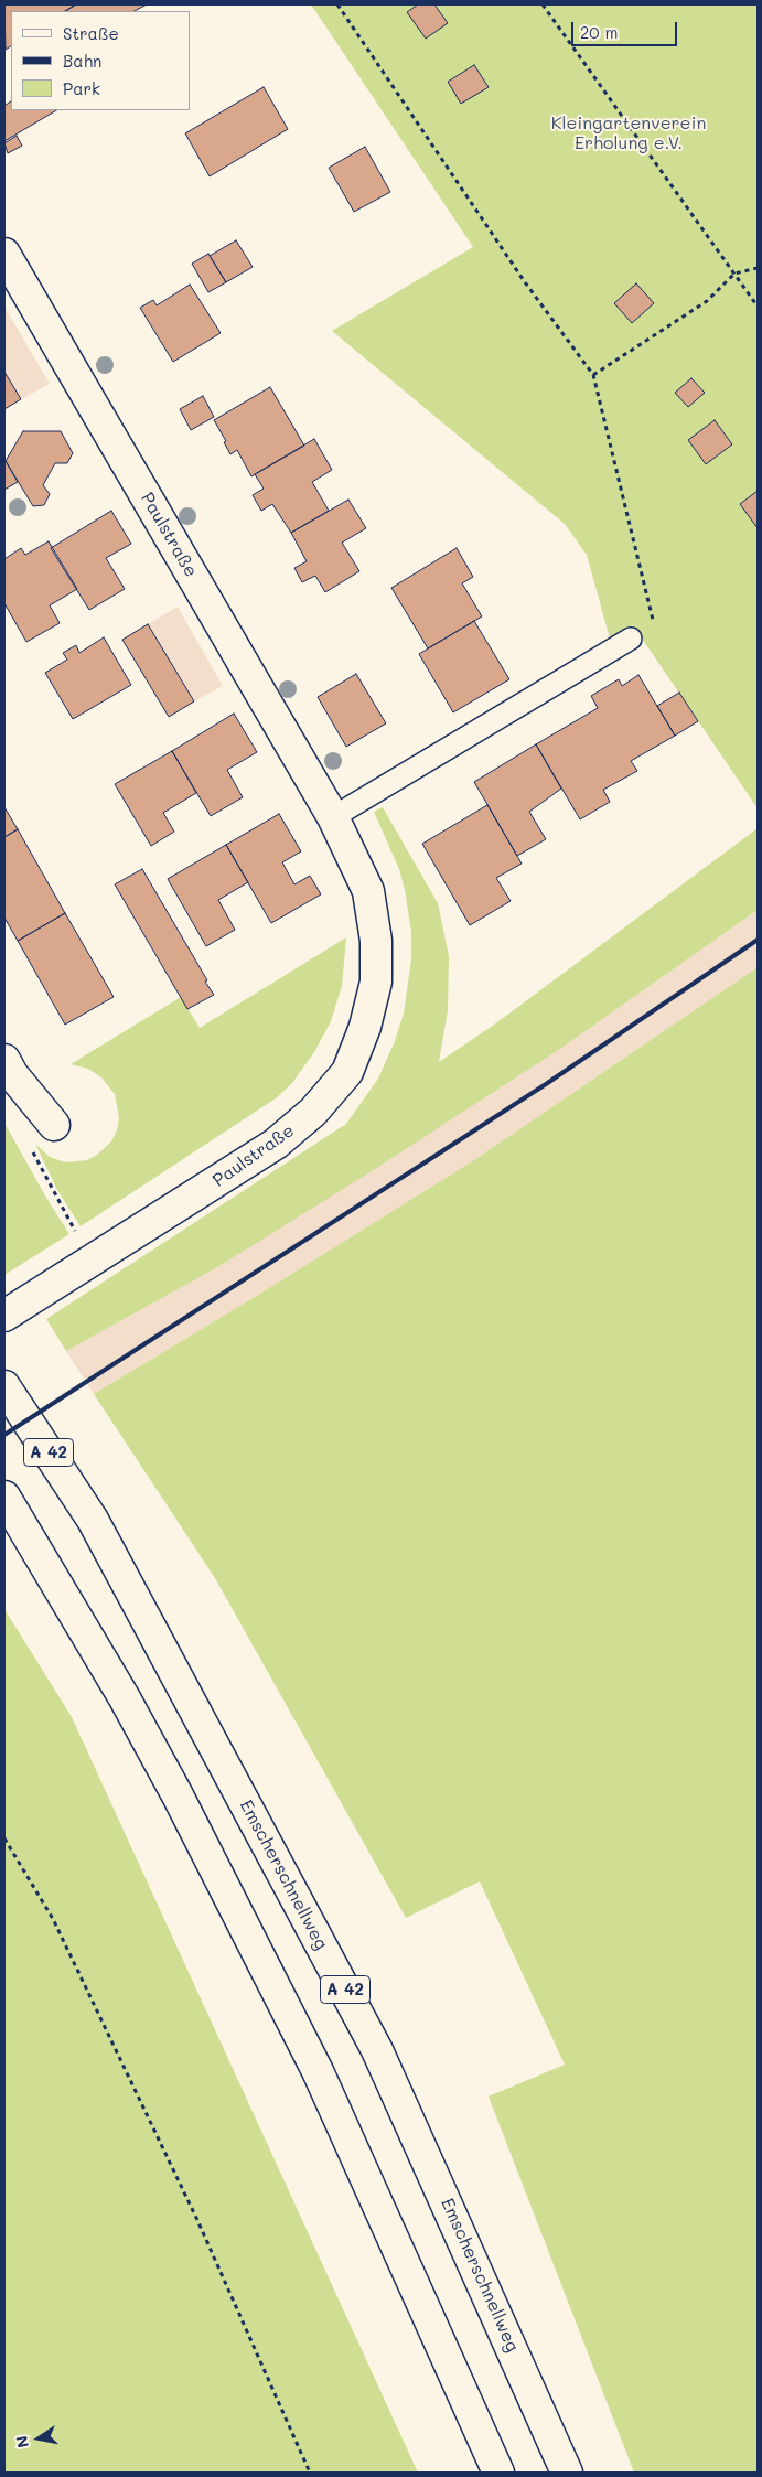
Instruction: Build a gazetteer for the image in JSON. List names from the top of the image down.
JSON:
{
  "streets": {
    "main road": ["Paulstraße", "A 42", "Emscherschnellweg"]
  },
  "parks": ["Kleingartenverein Erholung e.V."],
  "legend": ["Straße", "Bahn", "Park"],
  "scale_bar": "20 m",
  "north": "left"
}
